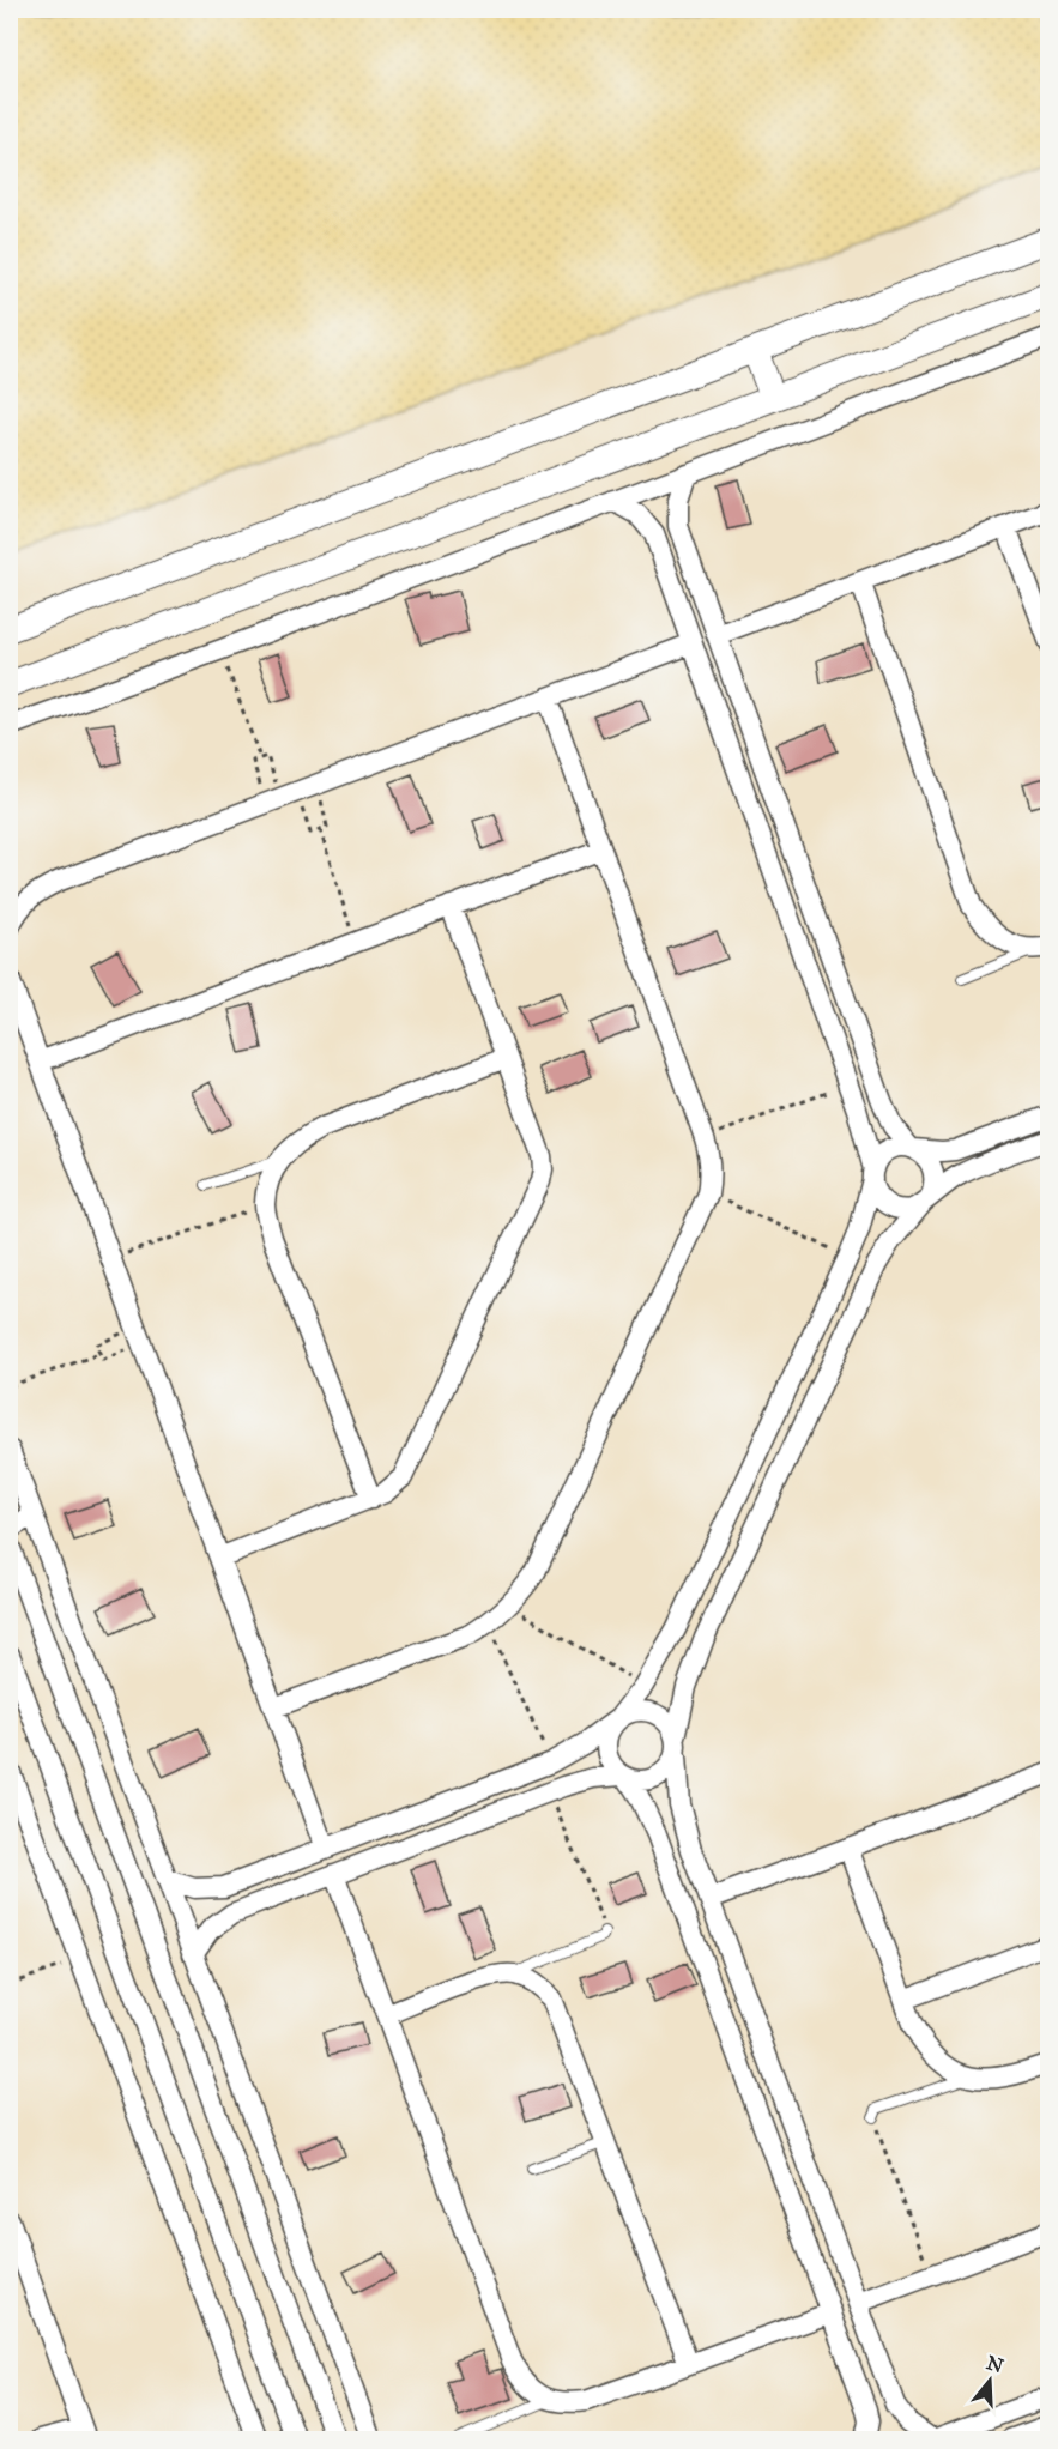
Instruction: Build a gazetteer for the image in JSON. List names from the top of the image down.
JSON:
{
  "north": "top"
}
